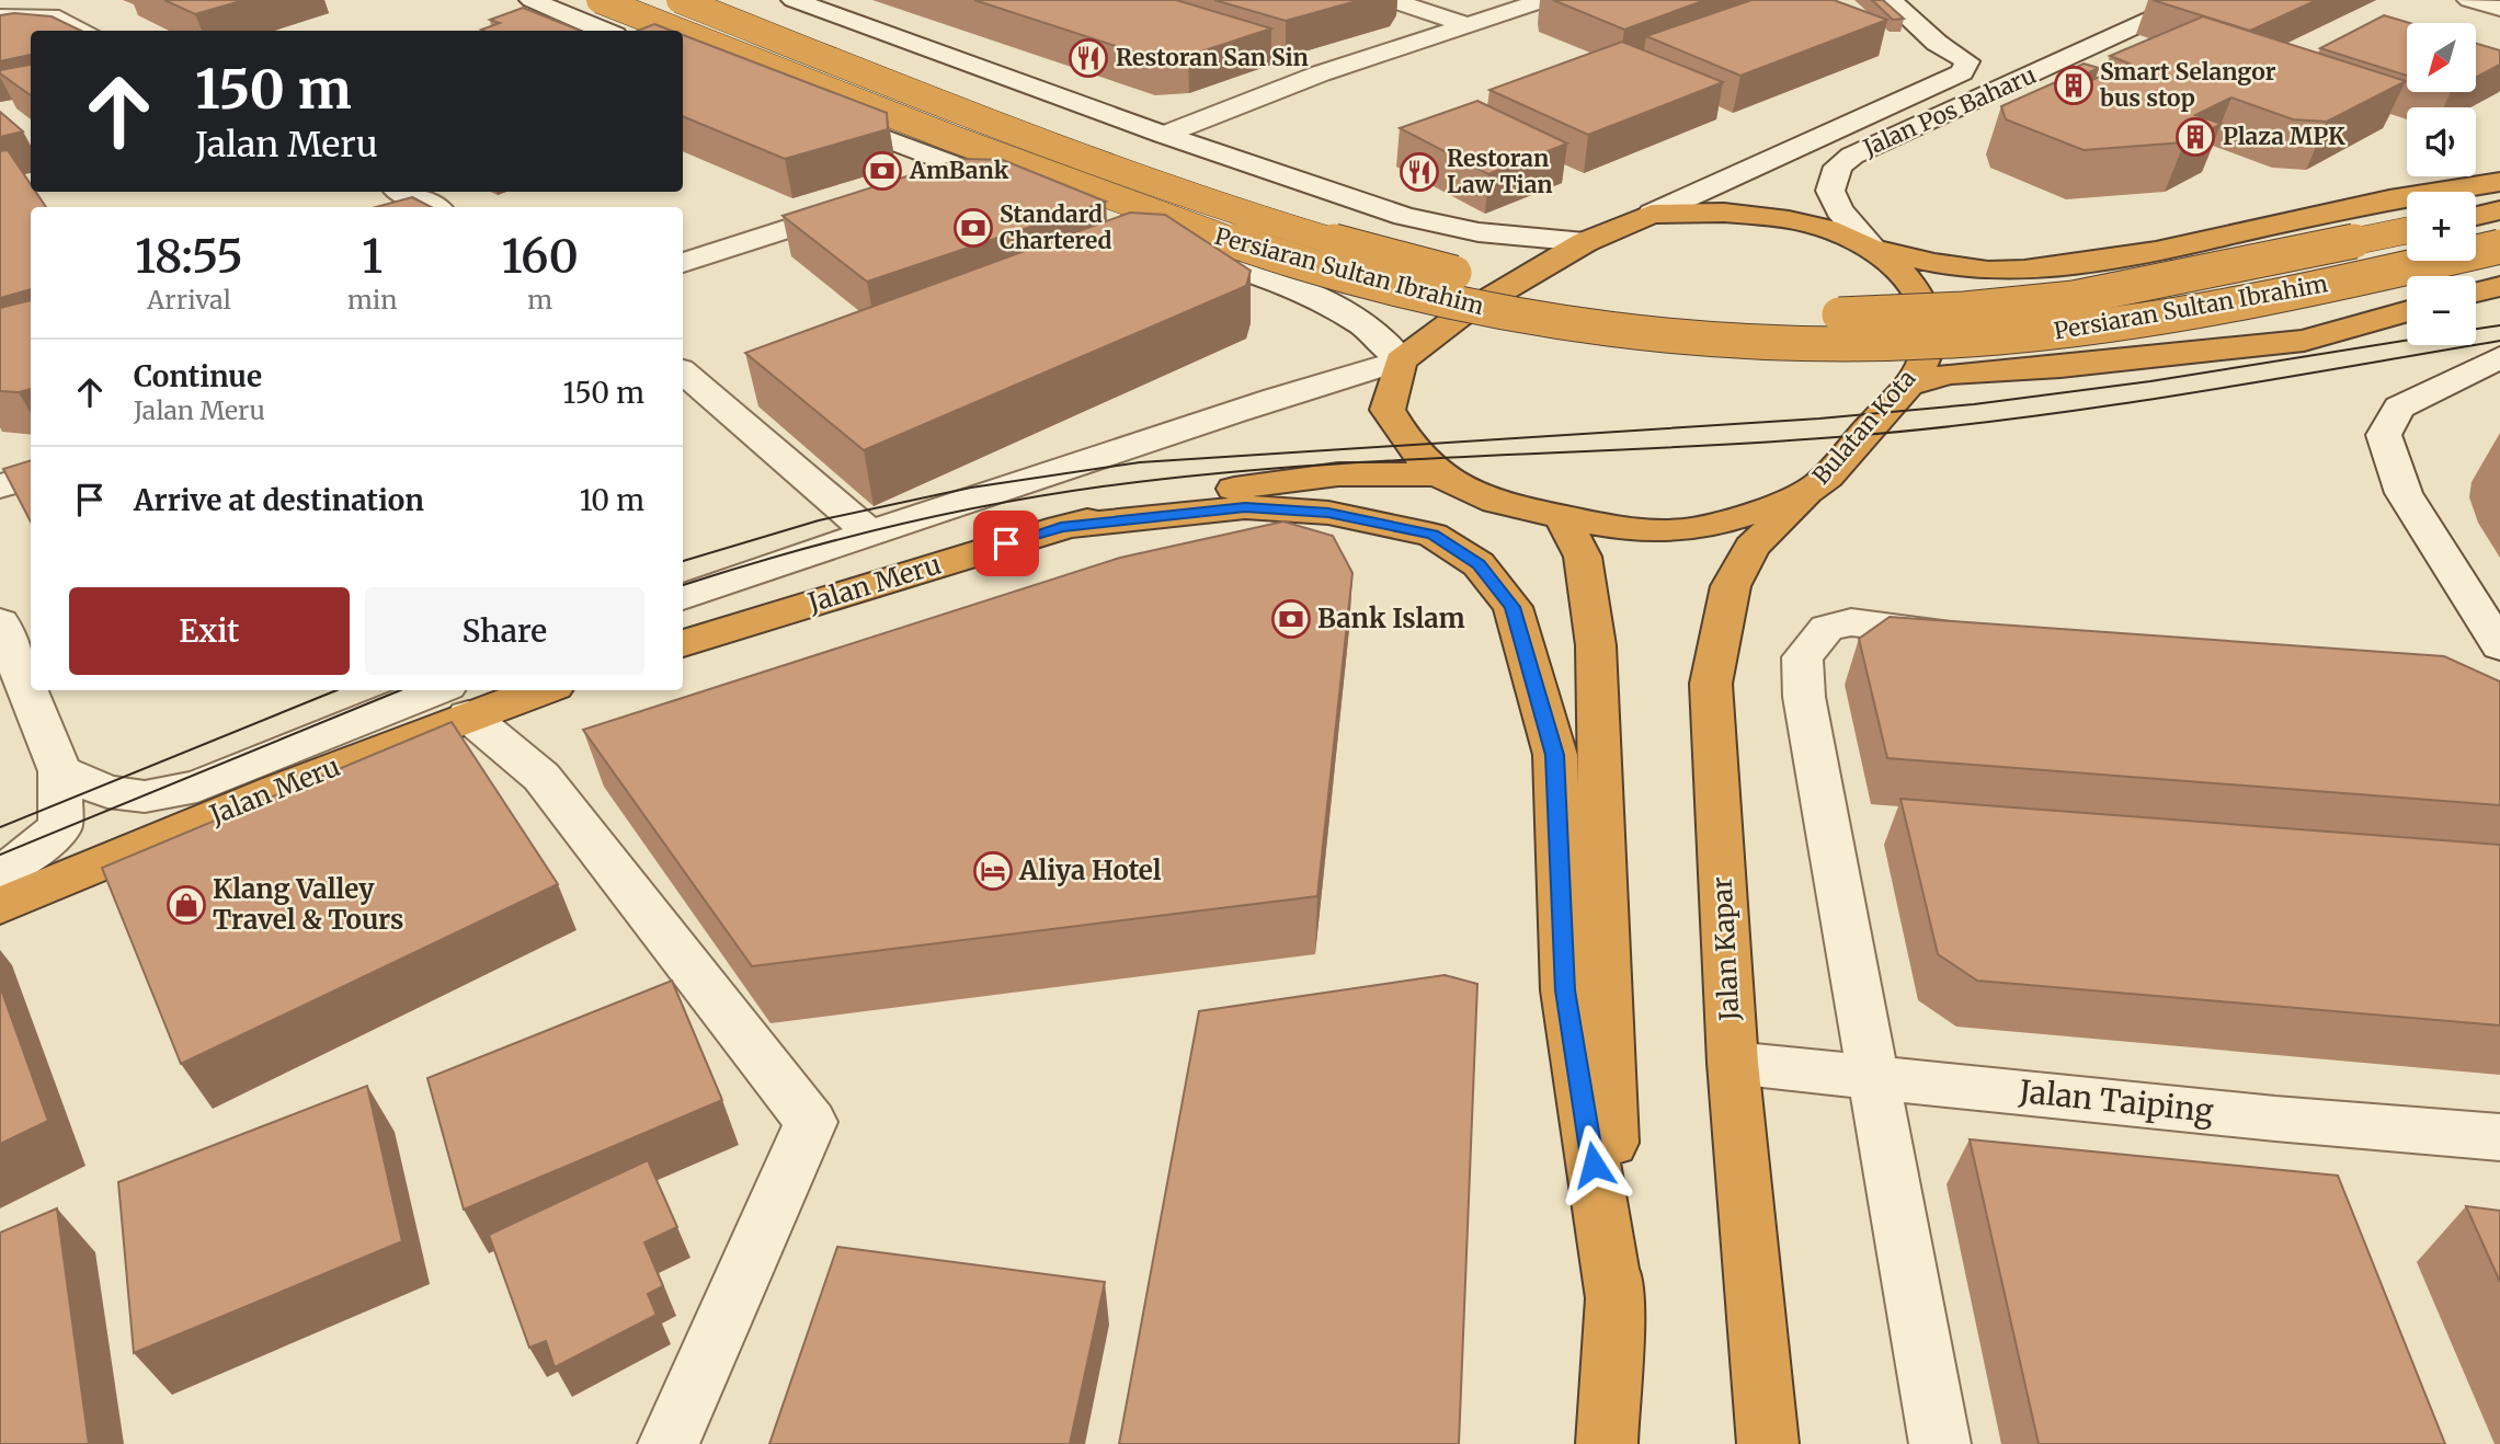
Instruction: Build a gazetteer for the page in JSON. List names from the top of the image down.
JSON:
{
  "streets": {
    "highway": [
      "Persiaran Sultan Ibrahim",
      "Bulatan Kota",
      "Jalan Meru",
      "Jalan Kapar"
    ],
    "street": ["Jalan Pos Baharu", "Jalan Taiping"]
  },
  "crossings": [
    ["Jalan Pos Baharu", "Bulatan Kota"],
    ["Bulatan Kota", "Jalan Meru"],
    ["Bulatan Kota", "Jalan Kapar"],
    ["Jalan Kapar", "Jalan Taiping"]
  ],
  "places": {
    "restaurant": ["Restoran San Sin", "Restoran Law Tian"],
    "building": ["Smart Selangor bus stop", "Plaza MPK"],
    "bank": ["AmBank", "Standard Chartered", "Bank Islam"],
    "hotel": ["Aliya Hotel"],
    "shop": ["Klang Valley Travel & Tours"]
  },
  "north": "bottom left",
  "page": {
    "map_buttons": ["+", "−"],
    "turn": ["150 m", "Jalan Meru"],
    "eta": [
      "18:55",
      "Arrival",
      "1",
      "min",
      "160",
      "m"
    ],
    "list": [
      {
        "name": "Continue",
        "note": "Jalan Meru",
        "value": "150 m"
      },
      {
        "name": "Arrive at destination",
        "value": "10 m"
      }
    ],
    "buttons": ["Exit", "Share"]
  }
}
